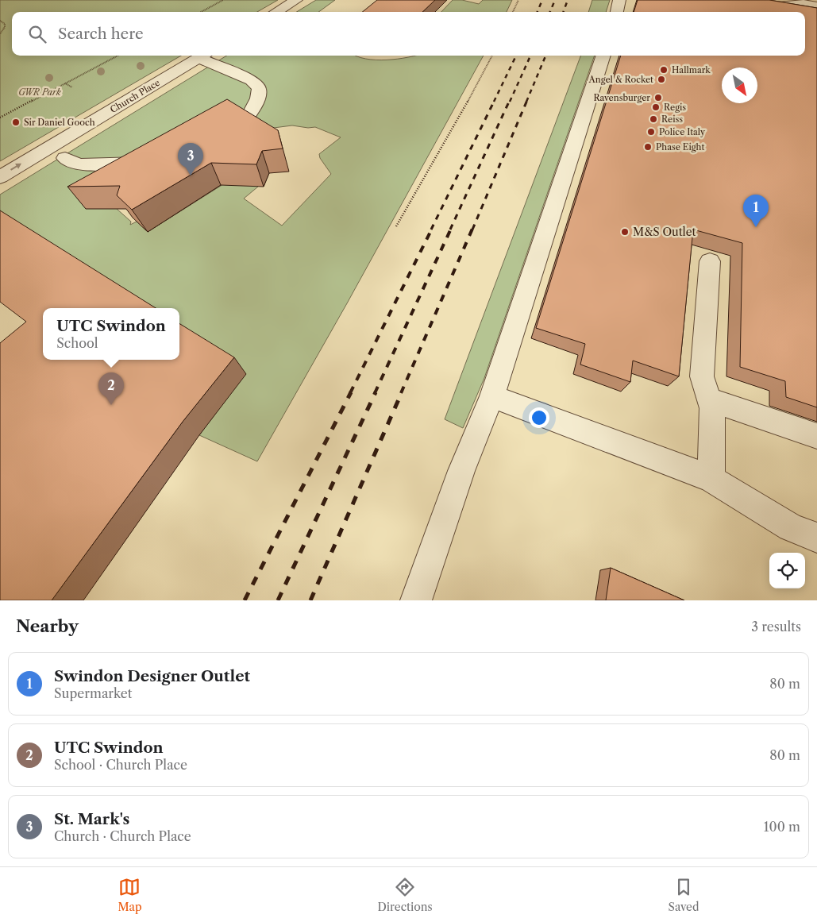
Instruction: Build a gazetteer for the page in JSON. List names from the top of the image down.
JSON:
{
  "streets": {
    "street": ["Church Place"]
  },
  "one_way": ["Church Place"],
  "parks": ["GWR Park"],
  "places": [
    "Hallmark",
    "Angel & Rocket",
    "Ravensburger",
    "Regis",
    "Reiss",
    "Sir Daniel Gooch",
    "Police Italy",
    "Phase Eight",
    "M&S Outlet"
  ],
  "north": "bottom right",
  "page": {
    "search": "Search here",
    "pins": ["3", "1", "2"],
    "popup": ["UTC Swindon", "School"],
    "heading": ["Nearby", "3 results"],
    "list": [
      {
        "mark": "1",
        "name": "Swindon Designer Outlet",
        "note": "Supermarket",
        "value": "80 m"
      },
      {
        "mark": "2",
        "name": "UTC Swindon",
        "note": "School · Church Place",
        "value": "80 m"
      },
      {
        "mark": "3",
        "name": "St. Mark's",
        "note": "Church · Church Place",
        "value": "100 m"
      }
    ],
    "nav": ["Map", "Directions", "Saved"]
  }
}
